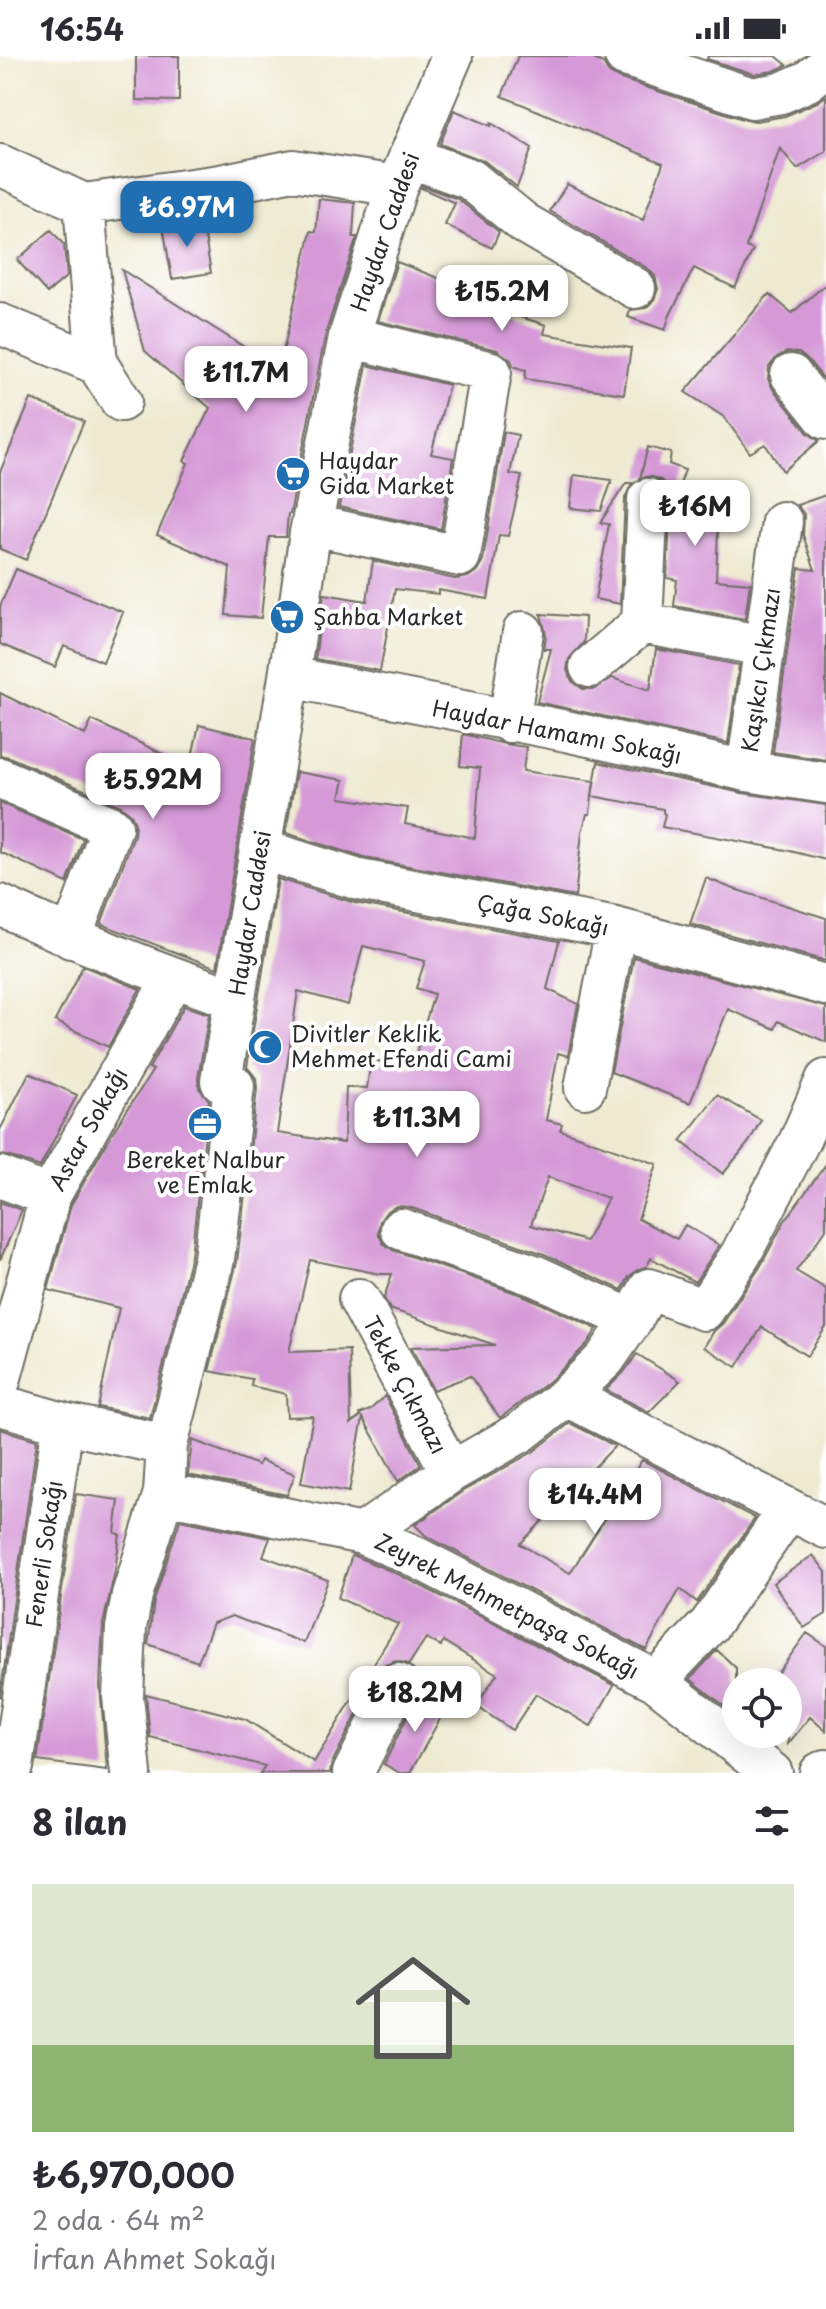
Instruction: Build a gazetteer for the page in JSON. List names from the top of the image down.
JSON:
{
  "streets": {
    "street": [
      "Haydar Caddesi",
      "Kaşıkcı Çıkmazı",
      "Haydar Hamamı Sokağı",
      "Çağa Sokağı",
      "Astar Sokağı",
      "Tekke Çıkmazı",
      "Fenerli Sokağı",
      "Zeyrek Mehmetpaşa Sokağı"
    ]
  },
  "crossings": [
    ["Haydar Caddesi", "Haydar Hamamı Sokağı"],
    ["Haydar Caddesi", "Çağa Sokağı"],
    ["Haydar Caddesi", "Zeyrek Mehmetpaşa Sokağı"],
    ["Kaşıkcı Çıkmazı", "Haydar Hamamı Sokağı"]
  ],
  "places": {
    "supermarket": ["Haydar Gida Market", "Şahba Market"],
    "mosque": ["Divitler Keklik Mehmet Efendi Cami"],
    "office": ["Bereket Nalbur ve Emlak"]
  },
  "page": {
    "status": "16:54",
    "price": [
      "₺6.97M",
      "₺15.2M",
      "₺11.7M",
      "₺16M",
      "₺5.92M",
      "₺11.3M",
      "₺14.4M",
      "₺18.2M"
    ],
    "heading": "8 ilan",
    "list": [
      {
        "name": "₺6,970,000",
        "note": "2 oda · 64 m² · İrfan Ahmet Sokağı"
      }
    ]
  }
}
